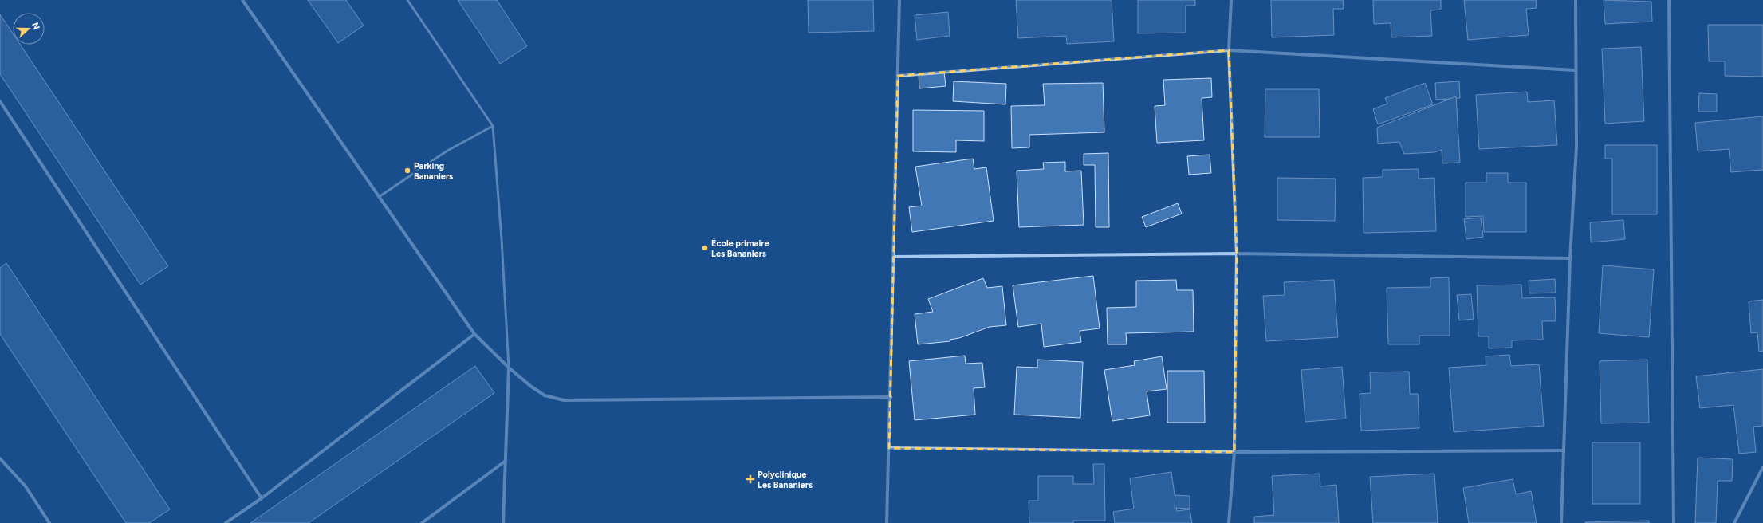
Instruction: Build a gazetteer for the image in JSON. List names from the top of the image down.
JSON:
{
  "places": {
    "other": ["Parking Bananiers", "École primaire Les Bananiers"],
    "health": ["Polyclinique Les Bananiers"]
  },
  "north": "right"
}
